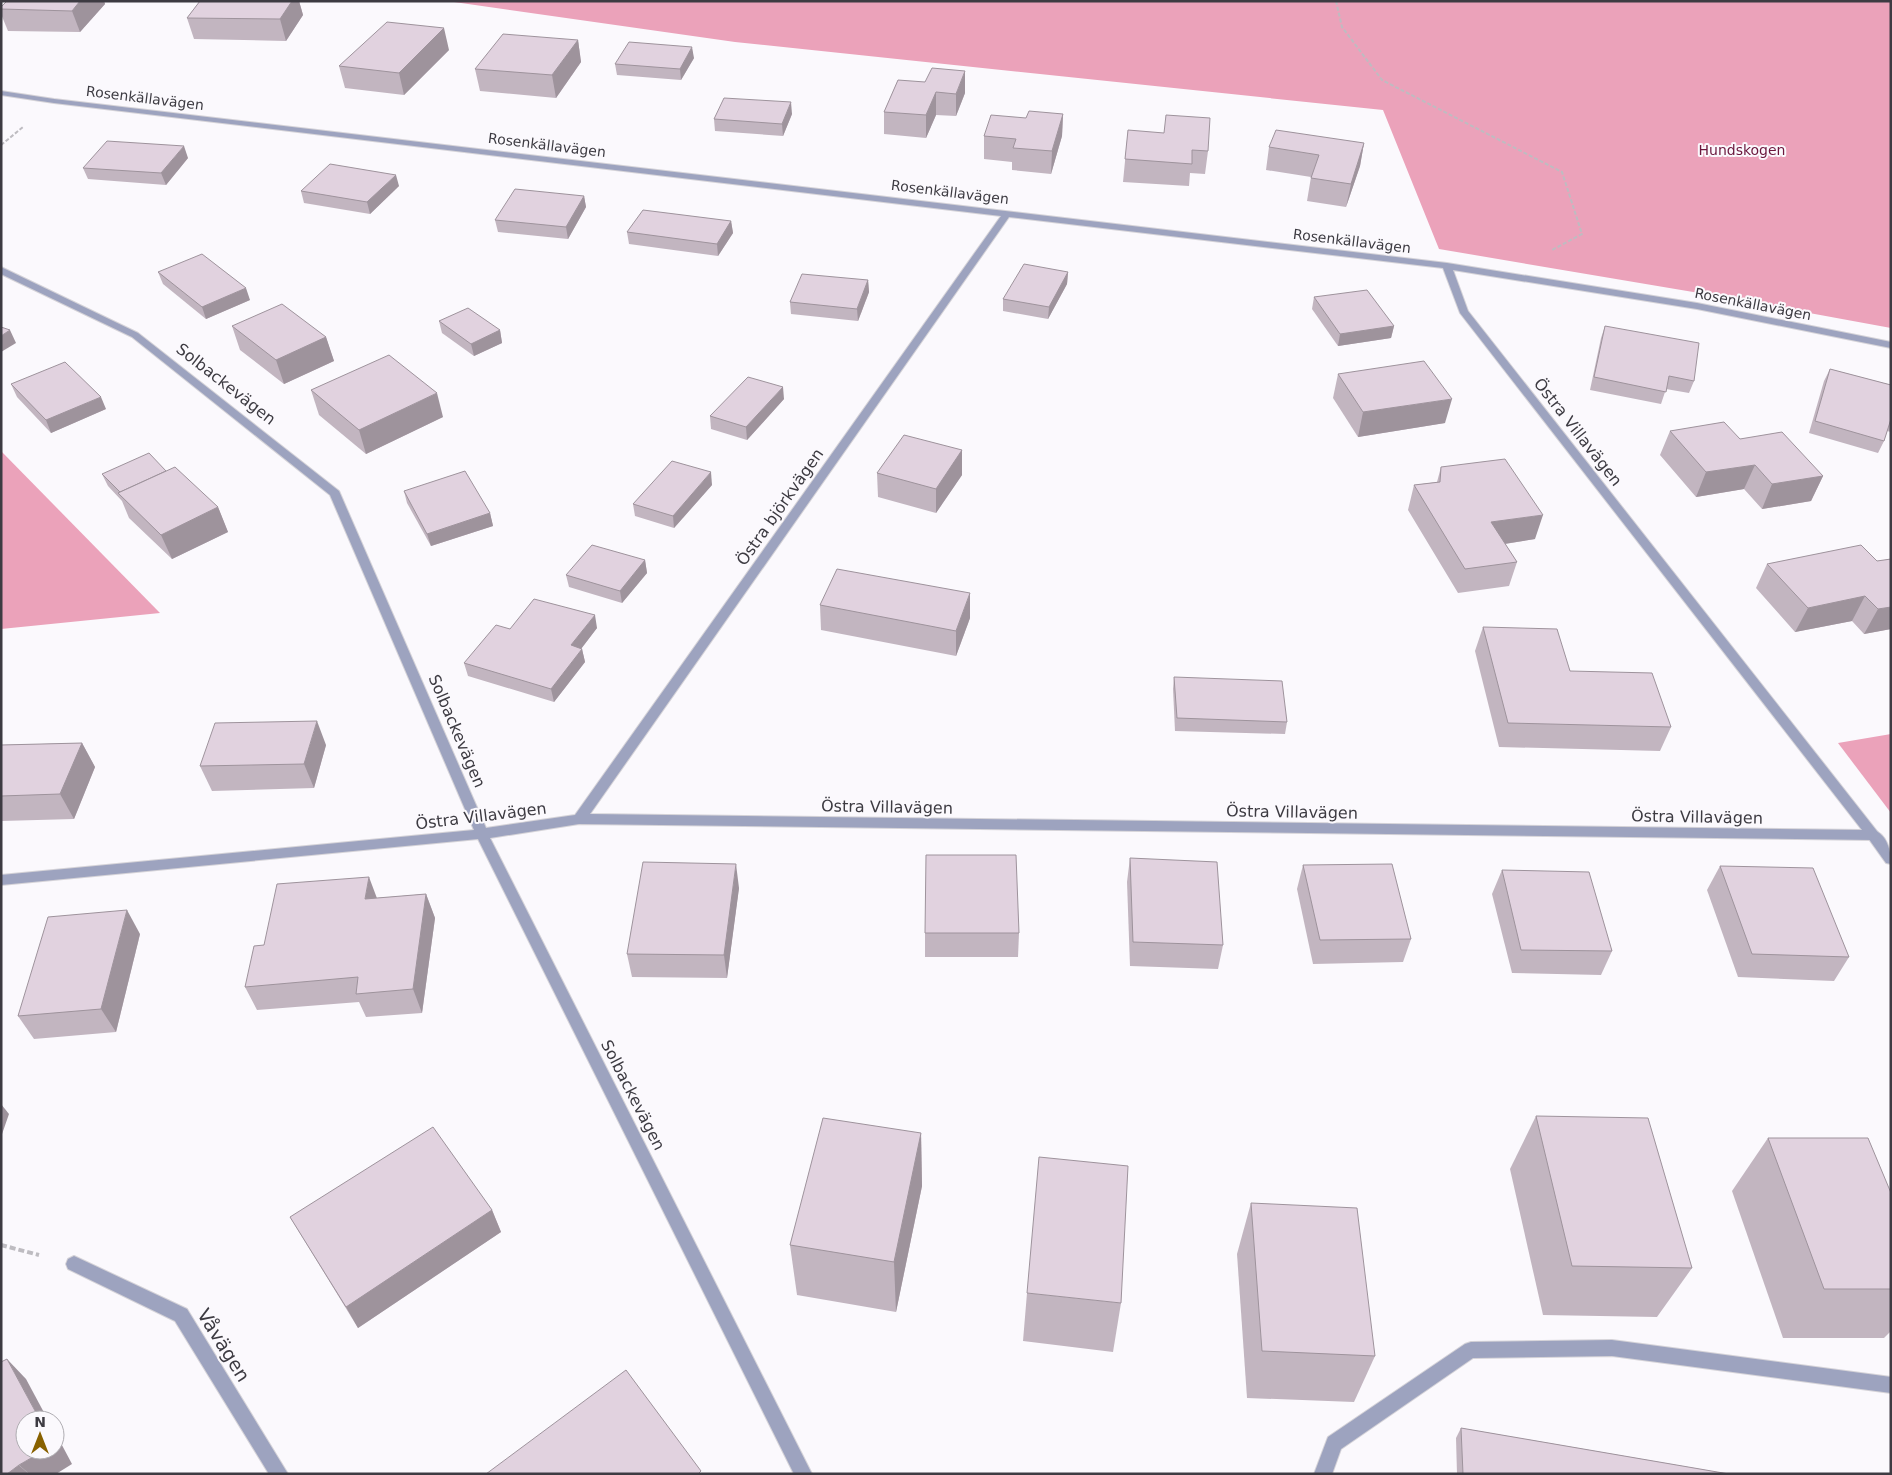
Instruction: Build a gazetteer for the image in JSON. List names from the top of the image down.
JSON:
{
  "streets": {
    "street": [
      "Rosenkällavägen",
      "Solbackevägen",
      "Östra Villavägen",
      "Östra björkvägen",
      "Våvägen"
    ]
  },
  "crossings": [
    ["Rosenkällavägen", "Östra Villavägen"],
    ["Rosenkällavägen", "Östra björkvägen"],
    ["Solbackevägen", "Östra Villavägen"],
    ["Östra Villavägen", "Östra björkvägen"]
  ],
  "parks": ["Hundskogen"],
  "north": "top"
}
